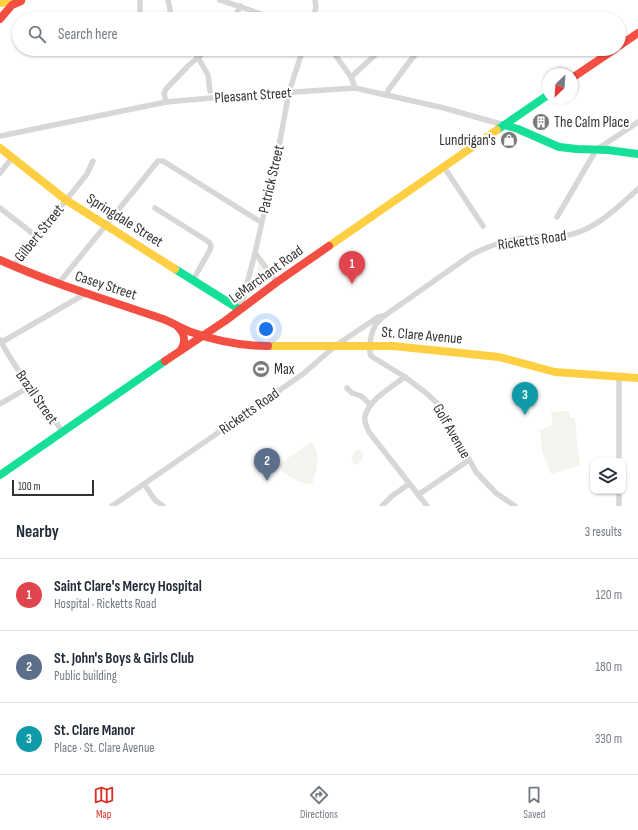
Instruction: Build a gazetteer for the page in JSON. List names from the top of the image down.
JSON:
{
  "streets": {
    "street": [
      "Pleasant Street",
      "Patrick Street",
      "Springdale Street",
      "Gilbert Street",
      "Ricketts Road",
      "LeMarchant Road",
      "Casey Street",
      "St. Clare Avenue",
      "Brazil Street",
      "Golf Avenue"
    ]
  },
  "crossings": [
    ["Pleasant Street", "Patrick Street"],
    ["Pleasant Street", "LeMarchant Road"],
    ["Patrick Street", "Springdale Street"],
    ["Patrick Street", "LeMarchant Road"],
    ["Springdale Street", "Gilbert Street"],
    ["Springdale Street", "LeMarchant Road"],
    ["Gilbert Street", "Casey Street"],
    ["Ricketts Road", "St. Clare Avenue"],
    ["Ricketts Road", "Golf Avenue"],
    ["LeMarchant Road", "Casey Street"],
    ["LeMarchant Road", "St. Clare Avenue"],
    ["LeMarchant Road", "Brazil Street"],
    ["Casey Street", "St. Clare Avenue"],
    ["St. Clare Avenue", "Golf Avenue"]
  ],
  "places": {
    "building": ["The Calm Place"],
    "shop": ["Lundrigan's"],
    "sports": ["Max"]
  },
  "scale_bar": "100 m",
  "north": "bottom left",
  "page": {
    "search": "Search here",
    "pins": ["1", "3", "2"],
    "scale": "100 m",
    "heading": ["Nearby", "3 results"],
    "list": [
      {
        "mark": "1",
        "name": "Saint Clare's Mercy Hospital",
        "note": "Hospital · Ricketts Road",
        "value": "120 m"
      },
      {
        "mark": "2",
        "name": "St. John's Boys & Girls Club",
        "note": "Public building",
        "value": "180 m"
      },
      {
        "mark": "3",
        "name": "St. Clare Manor",
        "note": "Place · St. Clare Avenue",
        "value": "330 m"
      }
    ],
    "nav": ["Map", "Directions", "Saved"]
  }
}
